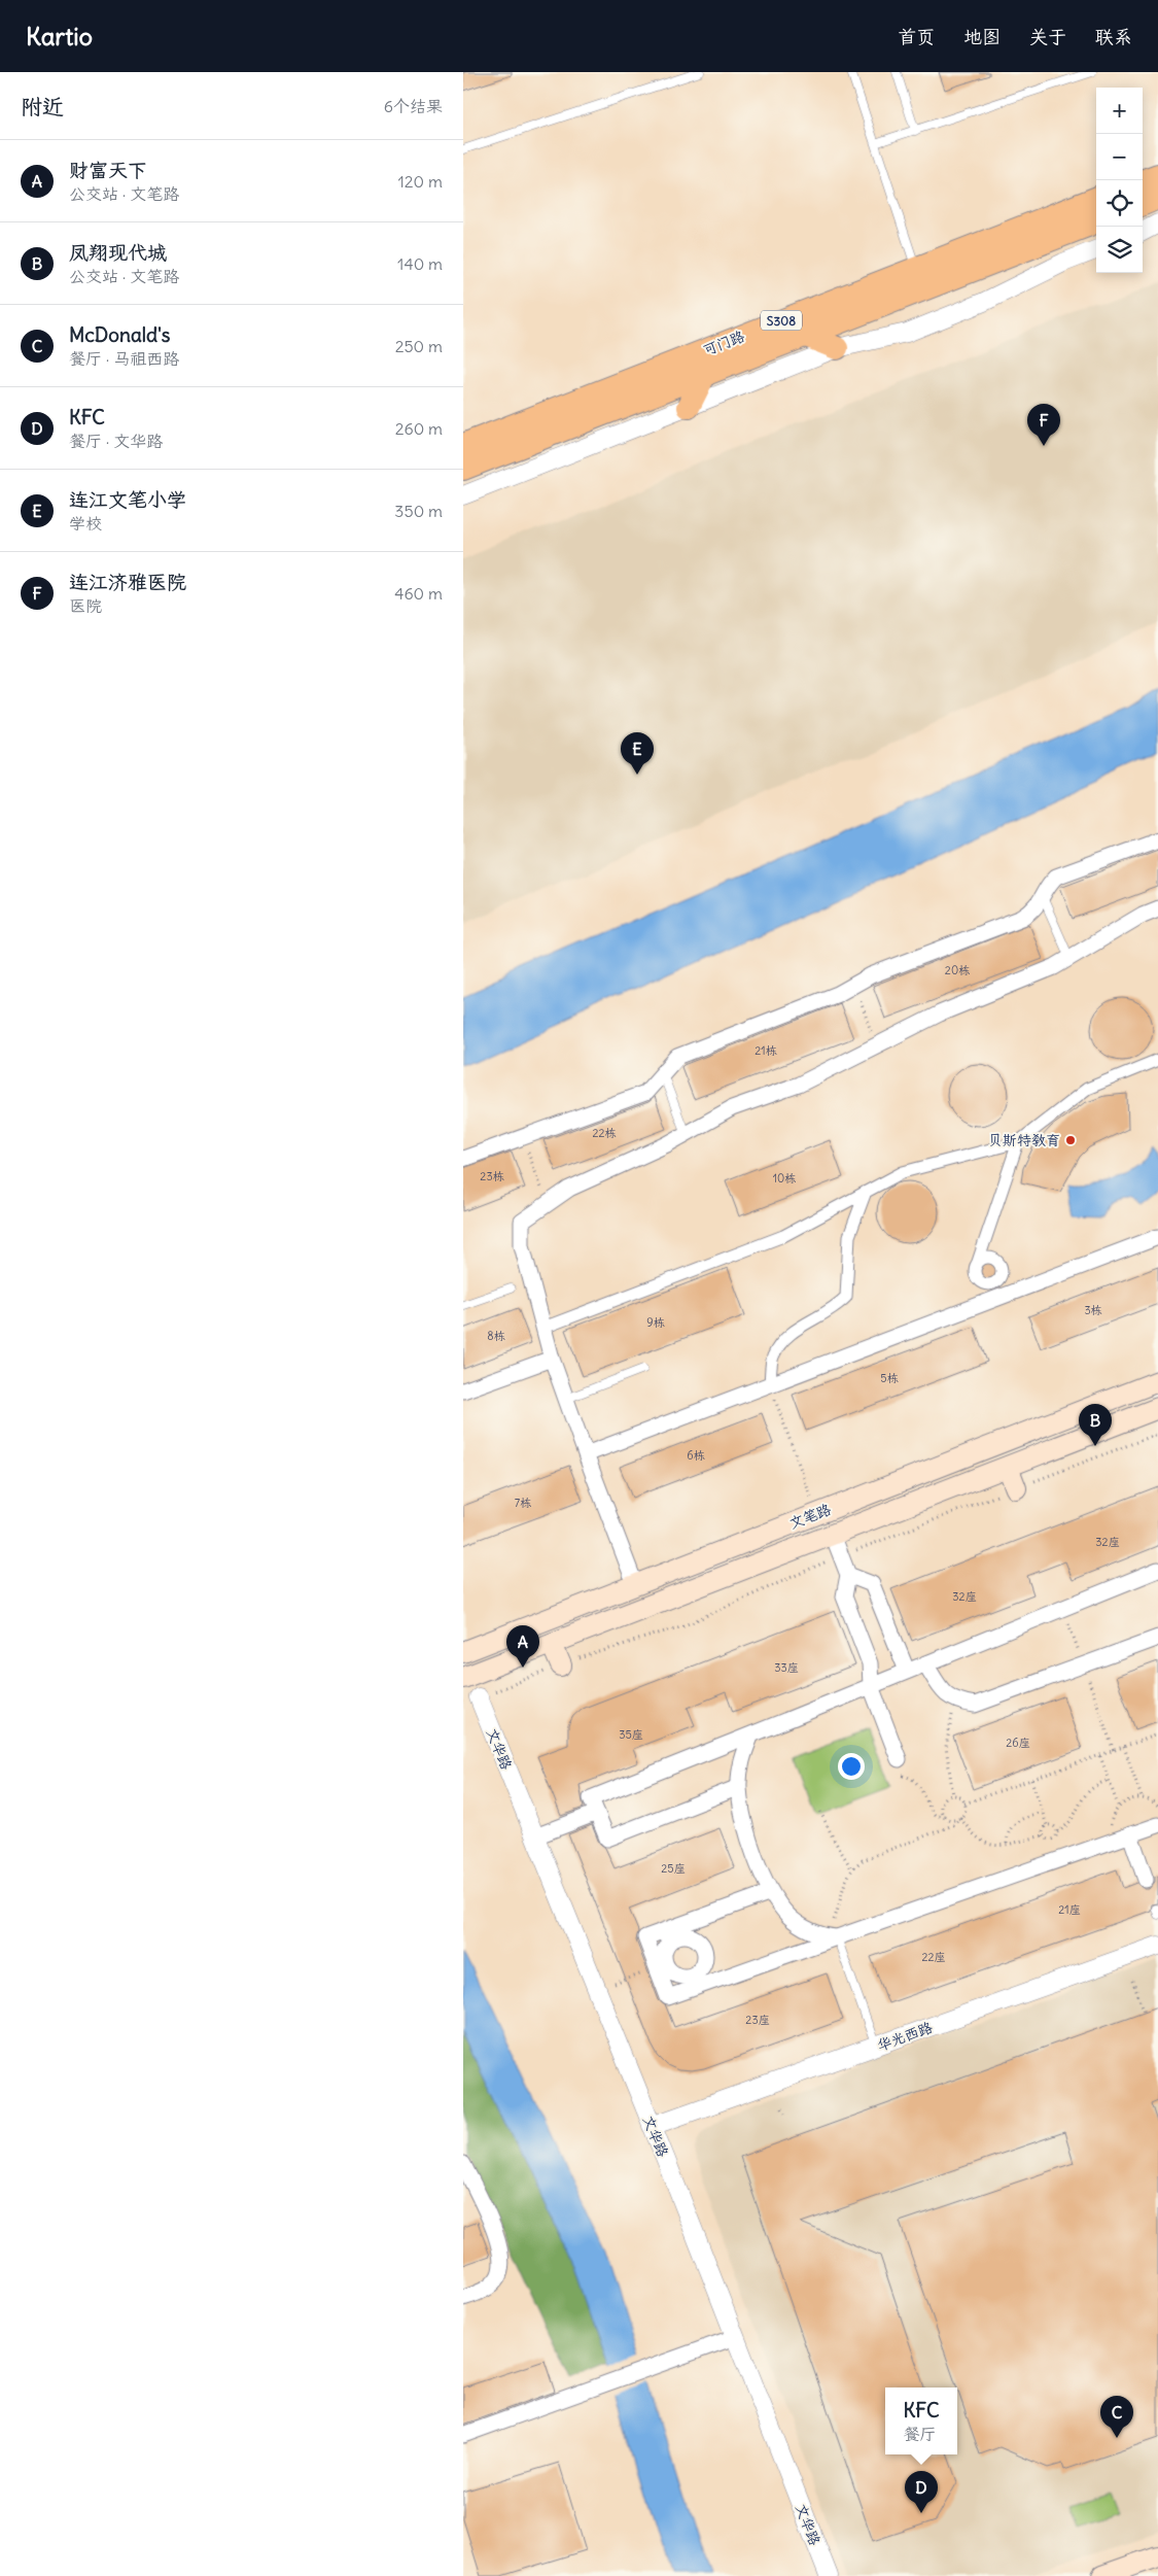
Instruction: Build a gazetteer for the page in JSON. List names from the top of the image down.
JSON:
{
  "streets": {
    "main road": ["S308", "可门路", "文笔路"],
    "street": ["文华路", "华光西路"]
  },
  "crossings": [
    ["文华路", "华光西路"]
  ],
  "places": ["贝斯特教育"],
  "house_numbers": [
    "20栋",
    "21栋",
    "22栋",
    "23栋",
    "10栋",
    "3栋",
    "9栋",
    "8栋",
    "5栋",
    "6栋",
    "7栋",
    "32座",
    "32座",
    "33座",
    "35座",
    "26座",
    "25座",
    "21座",
    "22座",
    "23座"
  ],
  "page": {
    "header": "Kartio",
    "nav": [
      "首页",
      "地图",
      "关于",
      "联系"
    ],
    "heading": ["附近", "6个结果"],
    "map_buttons": ["+", "−"],
    "list": [
      {
        "mark": "A",
        "name": "财富天下",
        "note": "公交站 · 文笔路",
        "value": "120 m"
      },
      {
        "mark": "B",
        "name": "凤翔现代城",
        "note": "公交站 · 文笔路",
        "value": "140 m"
      },
      {
        "mark": "C",
        "name": "McDonald's",
        "note": "餐厅 · 马祖西路",
        "value": "250 m"
      },
      {
        "mark": "D",
        "name": "KFC",
        "note": "餐厅 · 文华路",
        "value": "260 m"
      },
      {
        "mark": "E",
        "name": "连江文笔小学",
        "note": "学校",
        "value": "350 m"
      },
      {
        "mark": "F",
        "name": "连江济雅医院",
        "note": "医院",
        "value": "460 m"
      }
    ],
    "pins": [
      "F",
      "E",
      "B",
      "A",
      "C",
      "D"
    ],
    "popup": ["KFC", "餐厅"]
  }
}
